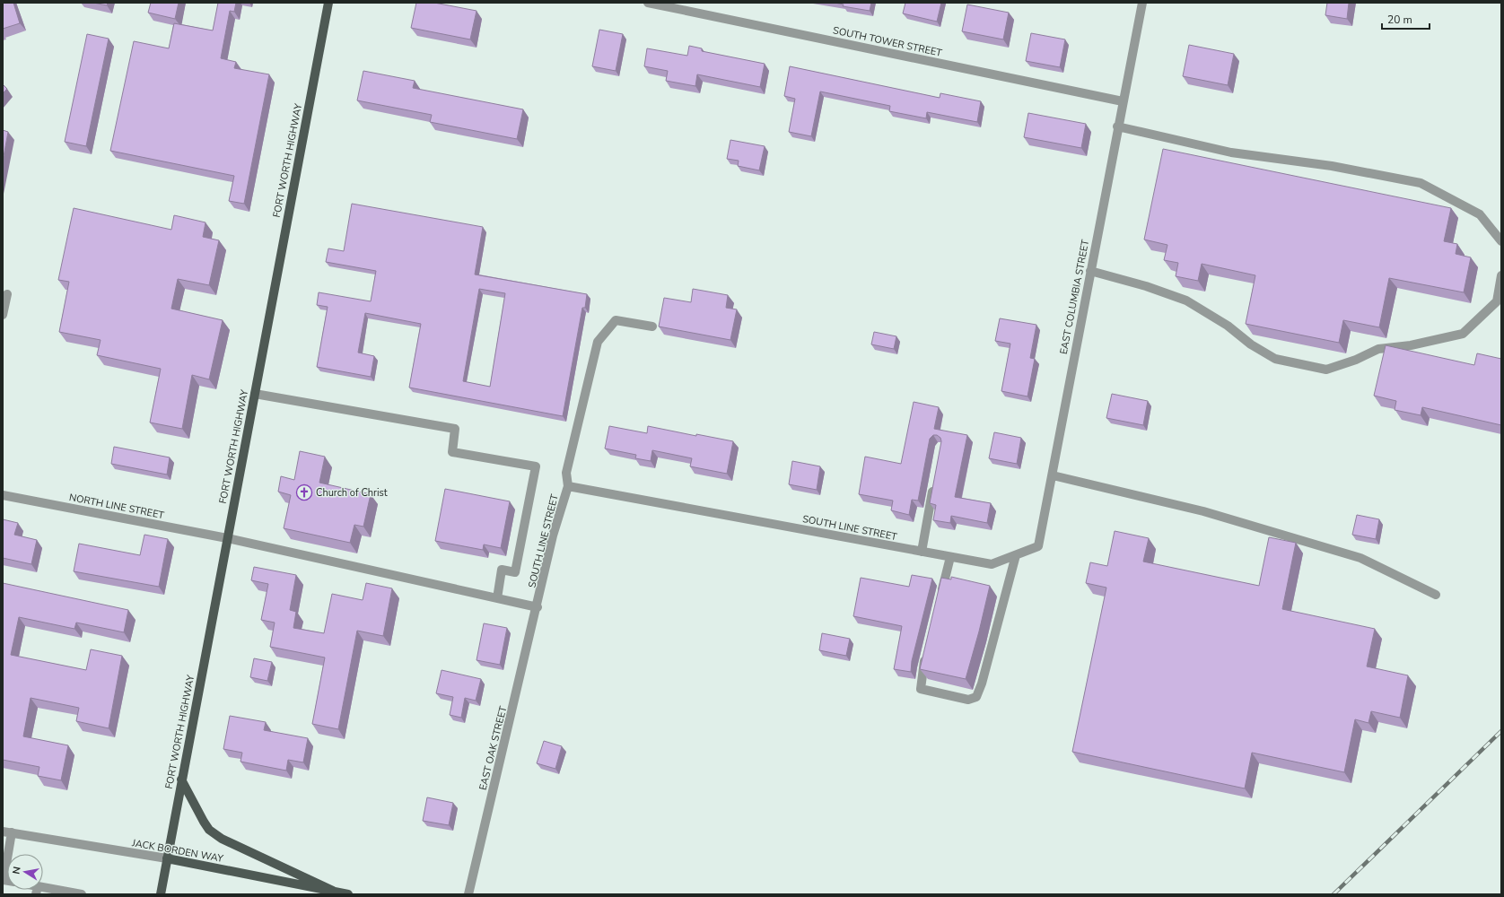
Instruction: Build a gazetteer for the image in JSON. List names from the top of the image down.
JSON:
{
  "streets": {
    "main road": ["FORT WORTH HIGHWAY", "JACK BORDEN WAY"],
    "street": [
      "SOUTH TOWER STREET",
      "EAST COLUMBIA STREET",
      "NORTH LINE STREET",
      "SOUTH LINE STREET",
      "EAST OAK STREET"
    ]
  },
  "crossings": [
    ["SOUTH TOWER STREET", "EAST COLUMBIA STREET"],
    ["FORT WORTH HIGHWAY", "NORTH LINE STREET"],
    ["FORT WORTH HIGHWAY", "JACK BORDEN WAY"],
    ["EAST COLUMBIA STREET", "SOUTH LINE STREET"],
    ["SOUTH LINE STREET", "EAST OAK STREET"]
  ],
  "places": {
    "church": ["Church of Christ"]
  },
  "scale_bar": "20 m",
  "north": "left"
}
